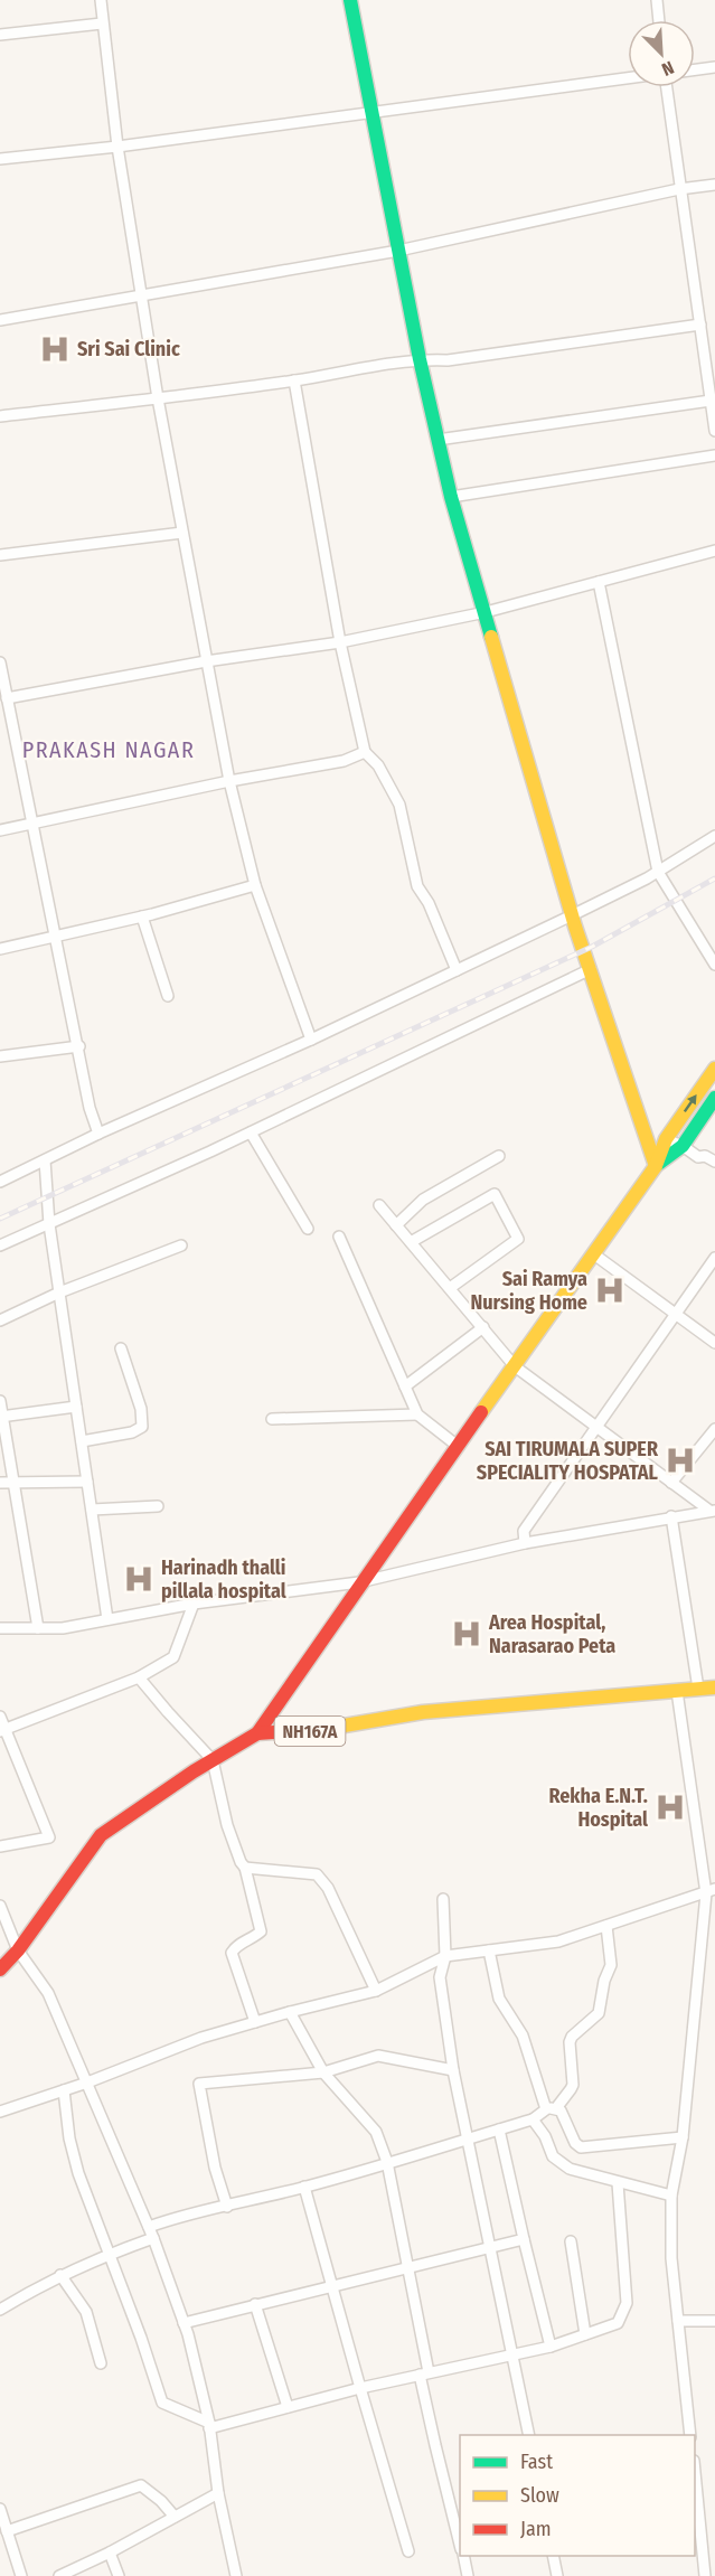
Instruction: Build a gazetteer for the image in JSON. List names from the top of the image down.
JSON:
{
  "streets": {
    "main road": ["NH167A"]
  },
  "districts": ["PRAKASH NAGAR"],
  "places": {
    "hospital": [
      "Sri Sai Clinic",
      "Sai Ramya Nursing Home",
      "SAI TIRUMALA SUPER SPECIALITY HOSPATAL",
      "Harinadh thalli pillala hospital",
      "Area Hospital, Narasarao Peta",
      "Rekha E.N.T. Hospital"
    ]
  },
  "legend": ["Fast", "Slow", "Jam"],
  "north": "bottom right"
}
